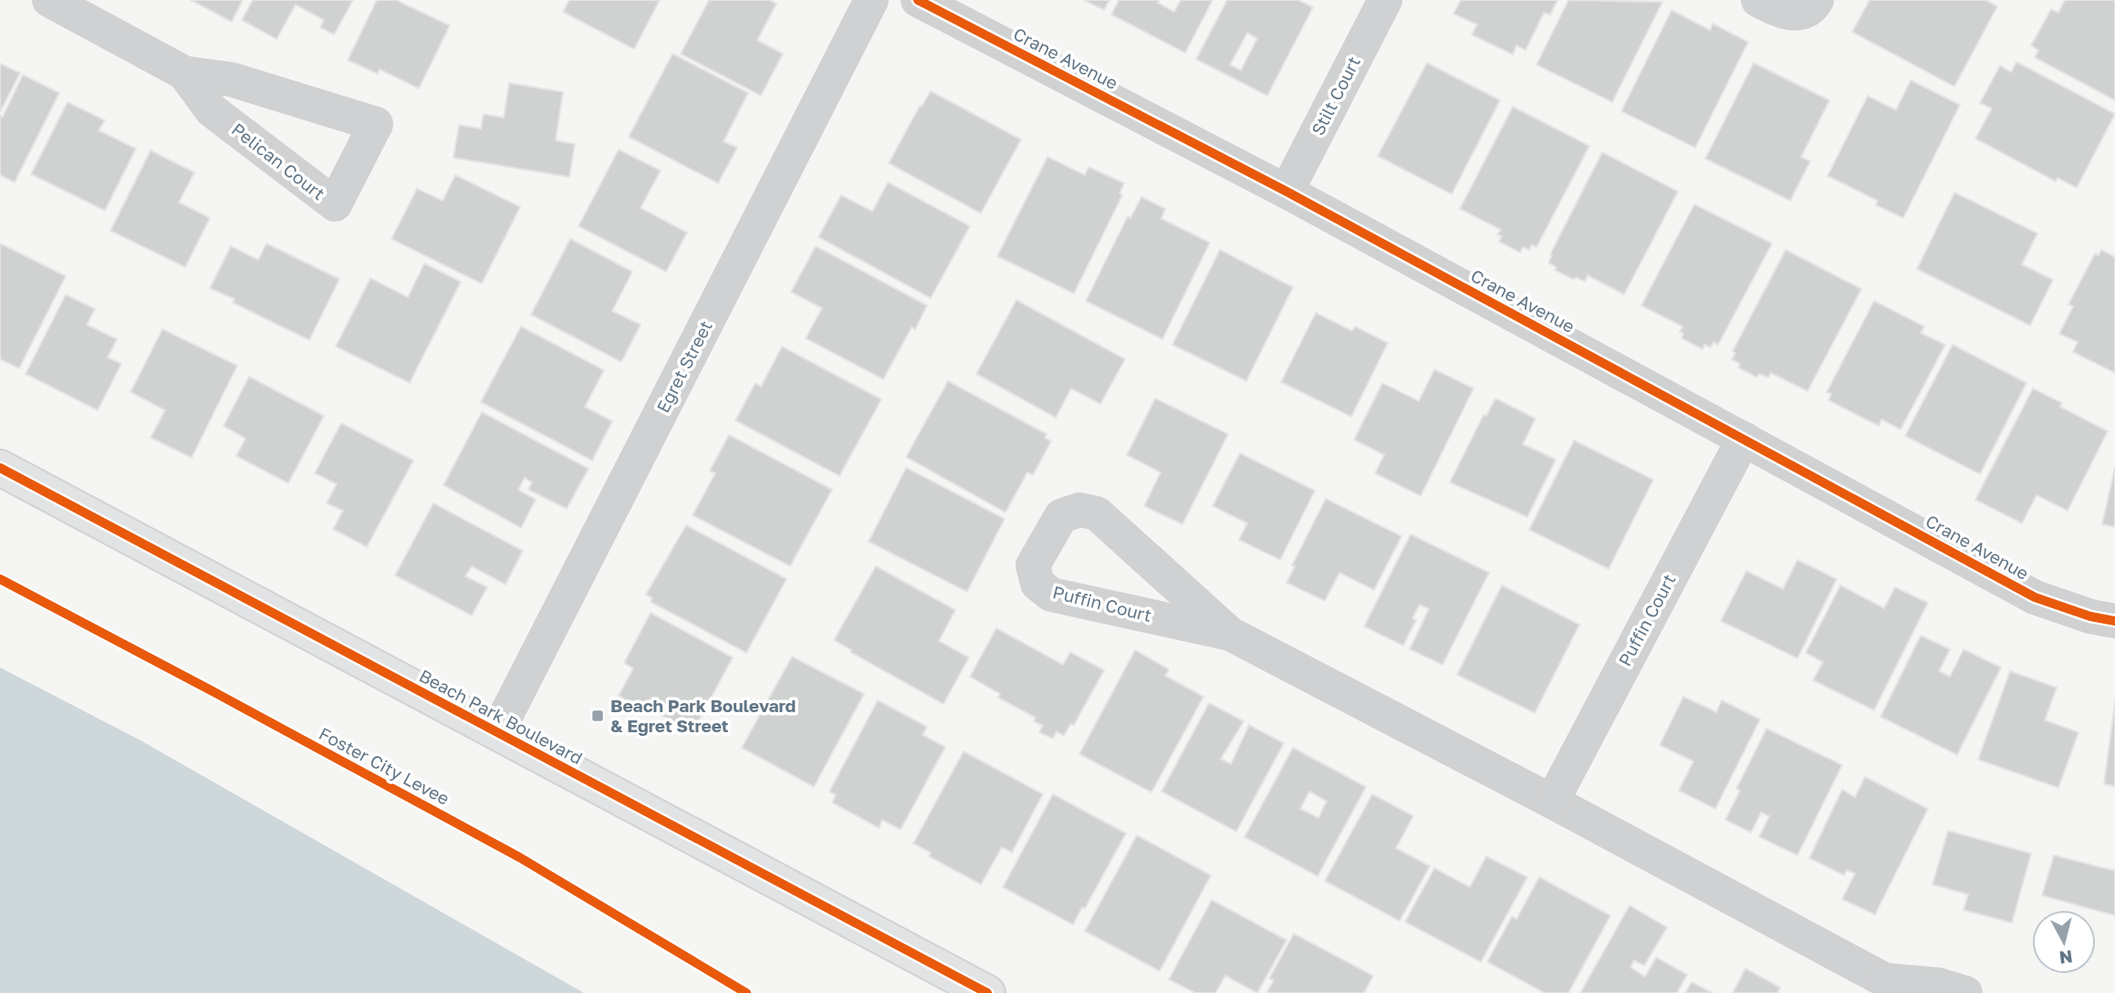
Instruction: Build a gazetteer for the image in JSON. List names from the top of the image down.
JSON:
{
  "streets": {
    "main road": ["Beach Park Boulevard"],
    "street": [
      "Crane Avenue",
      "Stilt Court",
      "Pelican Court",
      "Egret Street",
      "Puffin Court"
    ],
    "cycle path": ["Foster City Levee"]
  },
  "crossings": [
    ["Crane Avenue", "Stilt Court"],
    ["Crane Avenue", "Puffin Court"],
    ["Egret Street", "Beach Park Boulevard"]
  ],
  "places": {
    "transit": ["Beach Park Boulevard & Egret Street"]
  },
  "north": "bottom"
}
